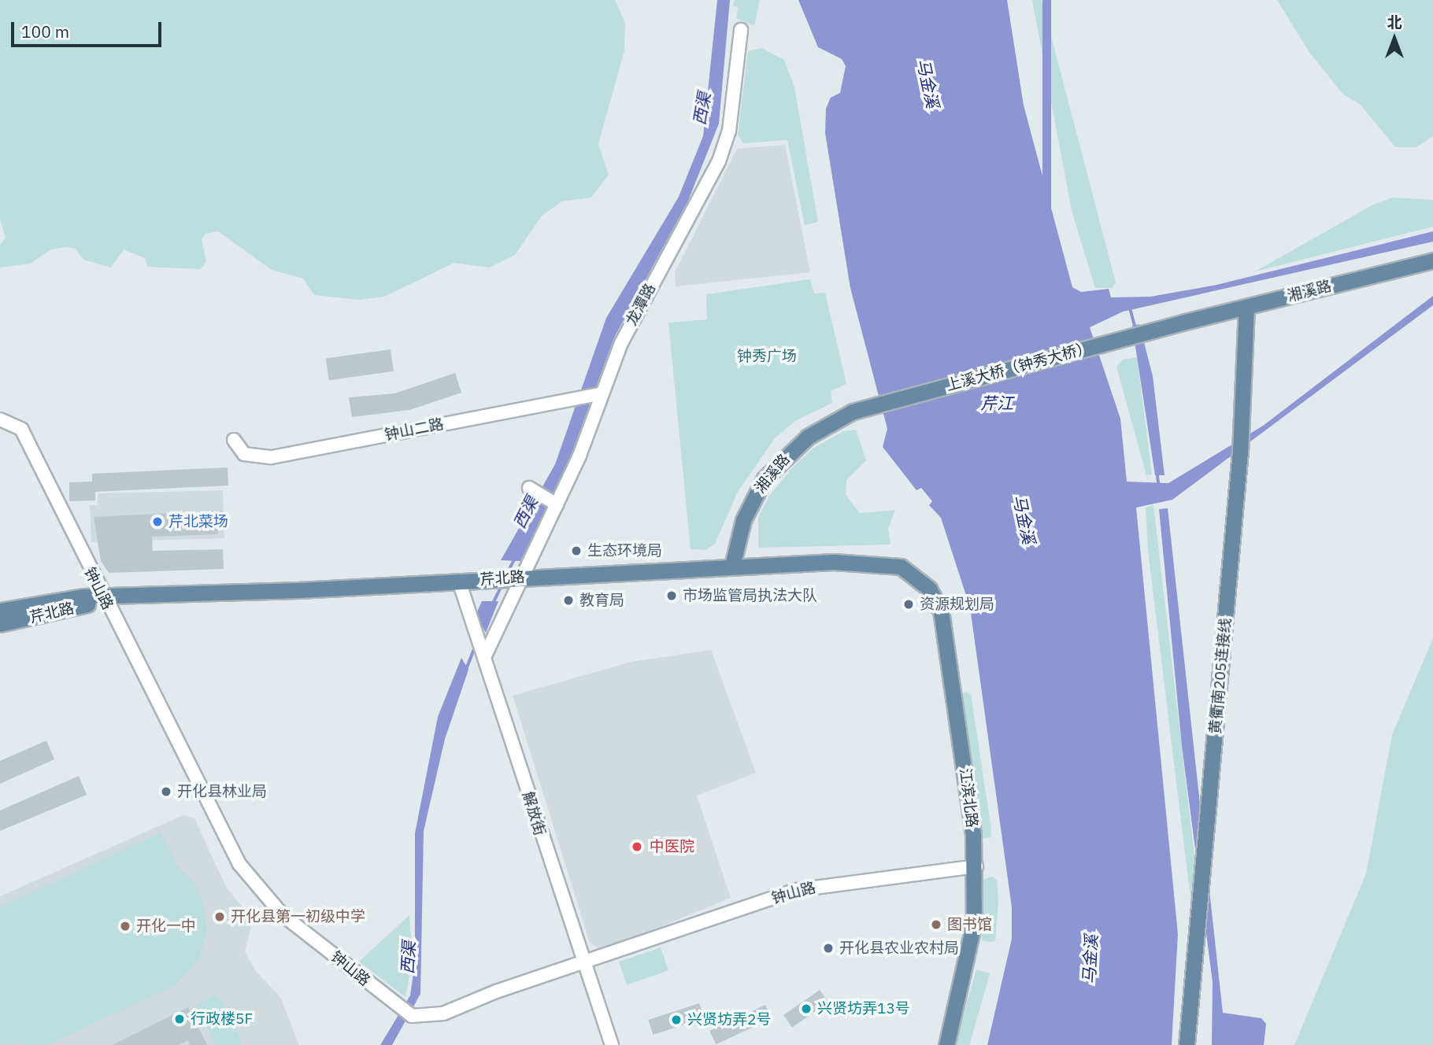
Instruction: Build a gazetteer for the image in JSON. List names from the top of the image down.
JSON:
{
  "streets": {
    "main road": [
      "湘溪路",
      "上溪大桥（钟秀大桥）",
      "芹北路",
      "黄衢南205连接线",
      "江滨北路"
    ],
    "street": [
      "龙潭路",
      "钟山二路",
      "钟山路",
      "解放街"
    ]
  },
  "crossings": [
    ["湘溪路", "上溪大桥（钟秀大桥）"],
    ["湘溪路", "芹北路"],
    ["湘溪路", "黄衢南205连接线"],
    ["龙潭路", "钟山二路"],
    ["龙潭路", "芹北路"],
    ["龙潭路", "解放街"],
    ["芹北路", "钟山路"],
    ["芹北路", "江滨北路"],
    ["芹北路", "解放街"],
    ["钟山路", "江滨北路"],
    ["钟山路", "解放街"]
  ],
  "water": ["马金溪", "西渠", "芹江"],
  "parks": ["钟秀广场"],
  "places": [
    "芹北菜场",
    "生态环境局",
    "市场监管局执法大队",
    "教育局",
    "资源规划局",
    "开化县林业局",
    "中医院",
    "开化县第一初级中学",
    "图书馆",
    "开化一中",
    "开化县农业农村局",
    "兴贤坊弄13号",
    "行政楼5F",
    "兴贤坊弄2号"
  ],
  "scale_bar": "100 m",
  "north": "top"
}
